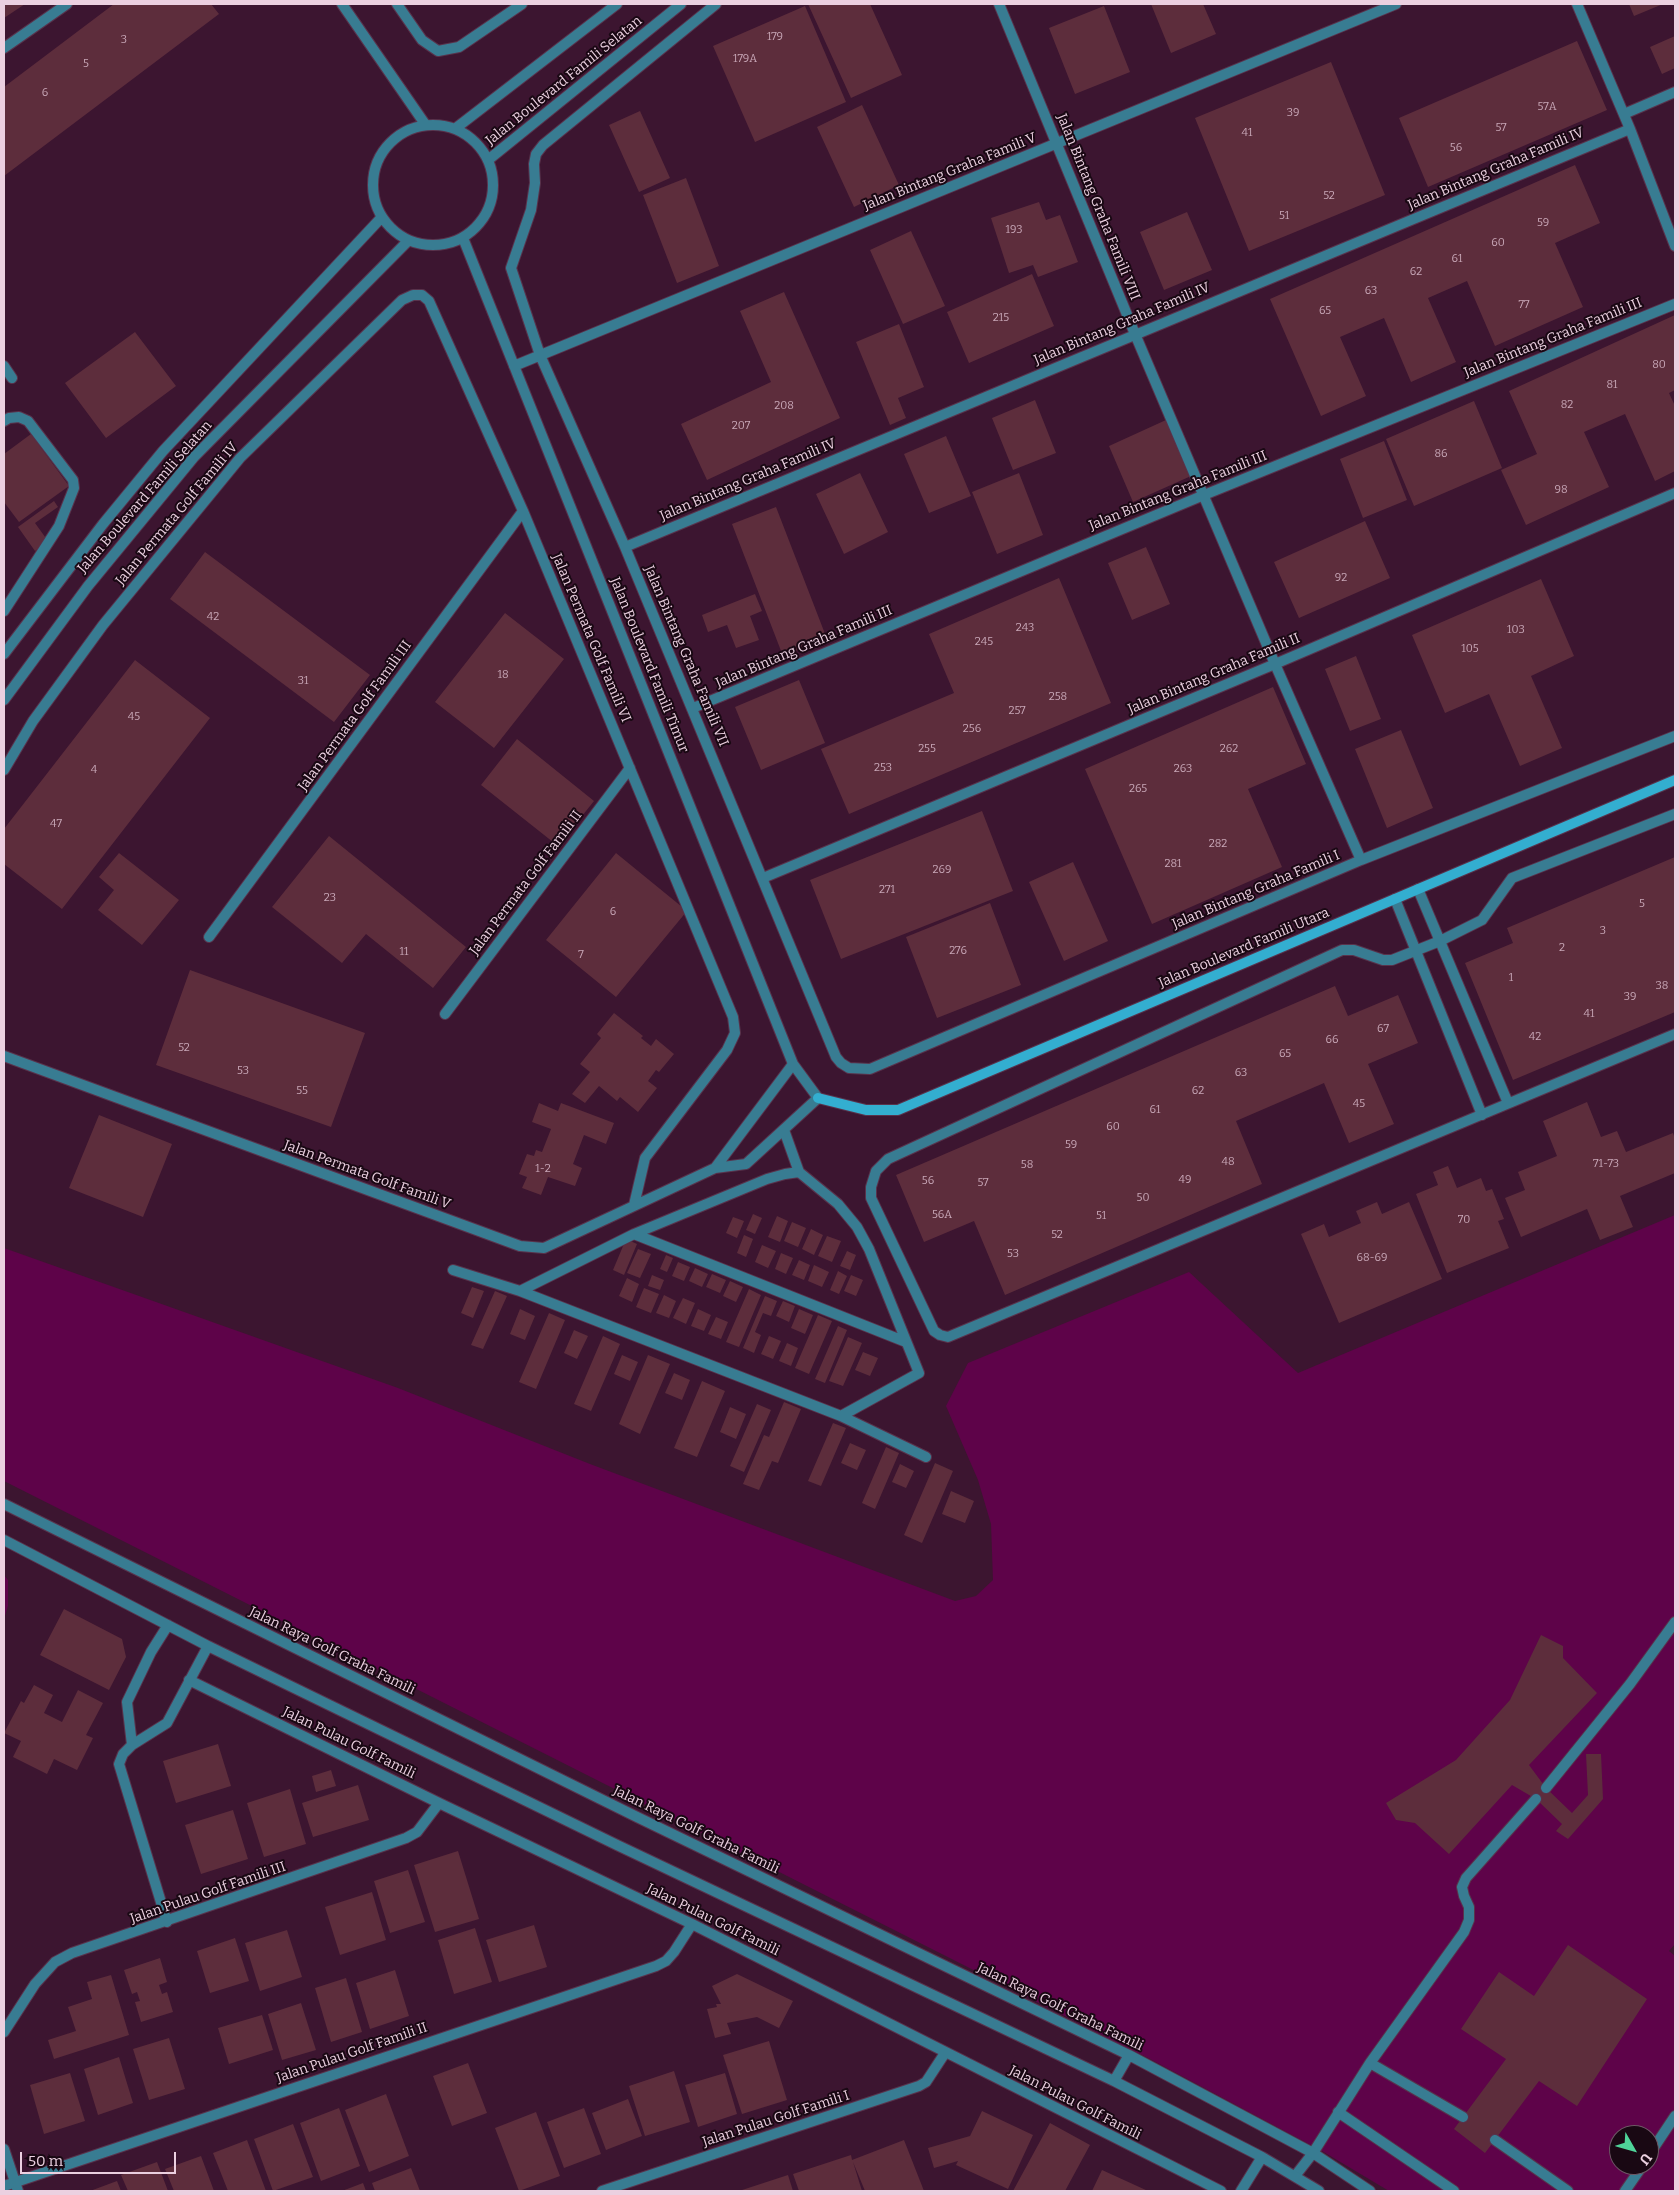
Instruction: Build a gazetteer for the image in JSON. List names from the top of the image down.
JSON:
{
  "streets": {
    "street": [
      "Jalan Boulevard Famili Selatan",
      "Jalan Bintang Graha Famili IV",
      "Jalan Bintang Graha Famili V",
      "Jalan Bintang Graha Famili VIII",
      "Jalan Bintang Graha Famili III",
      "Jalan Permata Golf Famili IV",
      "Jalan Permata Golf Famili VI",
      "Jalan Bintang Graha Famili VII",
      "Jalan Boulevard Famili Timur",
      "Jalan Bintang Graha Famili II",
      "Jalan Permata Golf Famili III",
      "Jalan Permata Golf Famili II",
      "Jalan Bintang Graha Famili I",
      "Jalan Boulevard Famili Utara",
      "Jalan Permata Golf Famili V",
      "Jalan Raya Golf Graha Famili",
      "Jalan Pulau Golf Famili",
      "Jalan Pulau Golf Famili III",
      "Jalan Pulau Golf Famili II",
      "Jalan Pulau Golf Famili I"
    ]
  },
  "crossings": [
    ["Jalan Boulevard Famili Selatan", "Jalan Boulevard Famili Timur"],
    ["Jalan Bintang Graha Famili IV", "Jalan Bintang Graha Famili VIII"],
    ["Jalan Bintang Graha Famili IV", "Jalan Bintang Graha Famili VII"],
    ["Jalan Bintang Graha Famili V", "Jalan Bintang Graha Famili VIII"],
    ["Jalan Bintang Graha Famili V", "Jalan Bintang Graha Famili VII"],
    ["Jalan Bintang Graha Famili V", "Jalan Boulevard Famili Timur"],
    ["Jalan Bintang Graha Famili VIII", "Jalan Bintang Graha Famili III"],
    ["Jalan Bintang Graha Famili VIII", "Jalan Bintang Graha Famili II"],
    ["Jalan Bintang Graha Famili VIII", "Jalan Bintang Graha Famili I"],
    ["Jalan Bintang Graha Famili III", "Jalan Bintang Graha Famili VII"],
    ["Jalan Permata Golf Famili IV", "Jalan Permata Golf Famili VI"],
    ["Jalan Permata Golf Famili VI", "Jalan Permata Golf Famili III"],
    ["Jalan Permata Golf Famili VI", "Jalan Permata Golf Famili II"],
    ["Jalan Permata Golf Famili VI", "Jalan Permata Golf Famili V"],
    ["Jalan Bintang Graha Famili VII", "Jalan Bintang Graha Famili II"],
    ["Jalan Bintang Graha Famili VII", "Jalan Bintang Graha Famili I"],
    ["Jalan Boulevard Famili Timur", "Jalan Boulevard Famili Utara"],
    ["Jalan Boulevard Famili Timur", "Jalan Permata Golf Famili V"],
    ["Jalan Boulevard Famili Utara", "Jalan Permata Golf Famili V"],
    ["Jalan Pulau Golf Famili", "Jalan Pulau Golf Famili III"],
    ["Jalan Pulau Golf Famili", "Jalan Pulau Golf Famili II"],
    ["Jalan Pulau Golf Famili", "Jalan Pulau Golf Famili I"]
  ],
  "house_numbers": [
    "179",
    "3",
    "179A",
    "5",
    "6",
    "57A",
    "39",
    "57",
    "41",
    "56",
    "52",
    "51",
    "59",
    "193",
    "60",
    "61",
    "62",
    "63",
    "77",
    "65",
    "215",
    "80",
    "81",
    "82",
    "208",
    "207",
    "86",
    "98",
    "92",
    "42",
    "243",
    "103",
    "245",
    "105",
    "18",
    "31",
    "258",
    "257",
    "45",
    "256",
    "255",
    "262",
    "253",
    "263",
    "4",
    "265",
    "47",
    "282",
    "281",
    "269",
    "271",
    "23",
    "5",
    "6",
    "3",
    "2",
    "276",
    "11",
    "7",
    "1",
    "38",
    "39",
    "41",
    "67",
    "42",
    "66",
    "52",
    "65",
    "53",
    "63",
    "55",
    "62",
    "45",
    "61",
    "60",
    "59",
    "48",
    "71-73",
    "58",
    "1-2",
    "49",
    "56",
    "57",
    "50",
    "56A",
    "51",
    "70",
    "52",
    "53",
    "68-69"
  ],
  "scale_bar": "50 m",
  "north": "bottom right"
}
